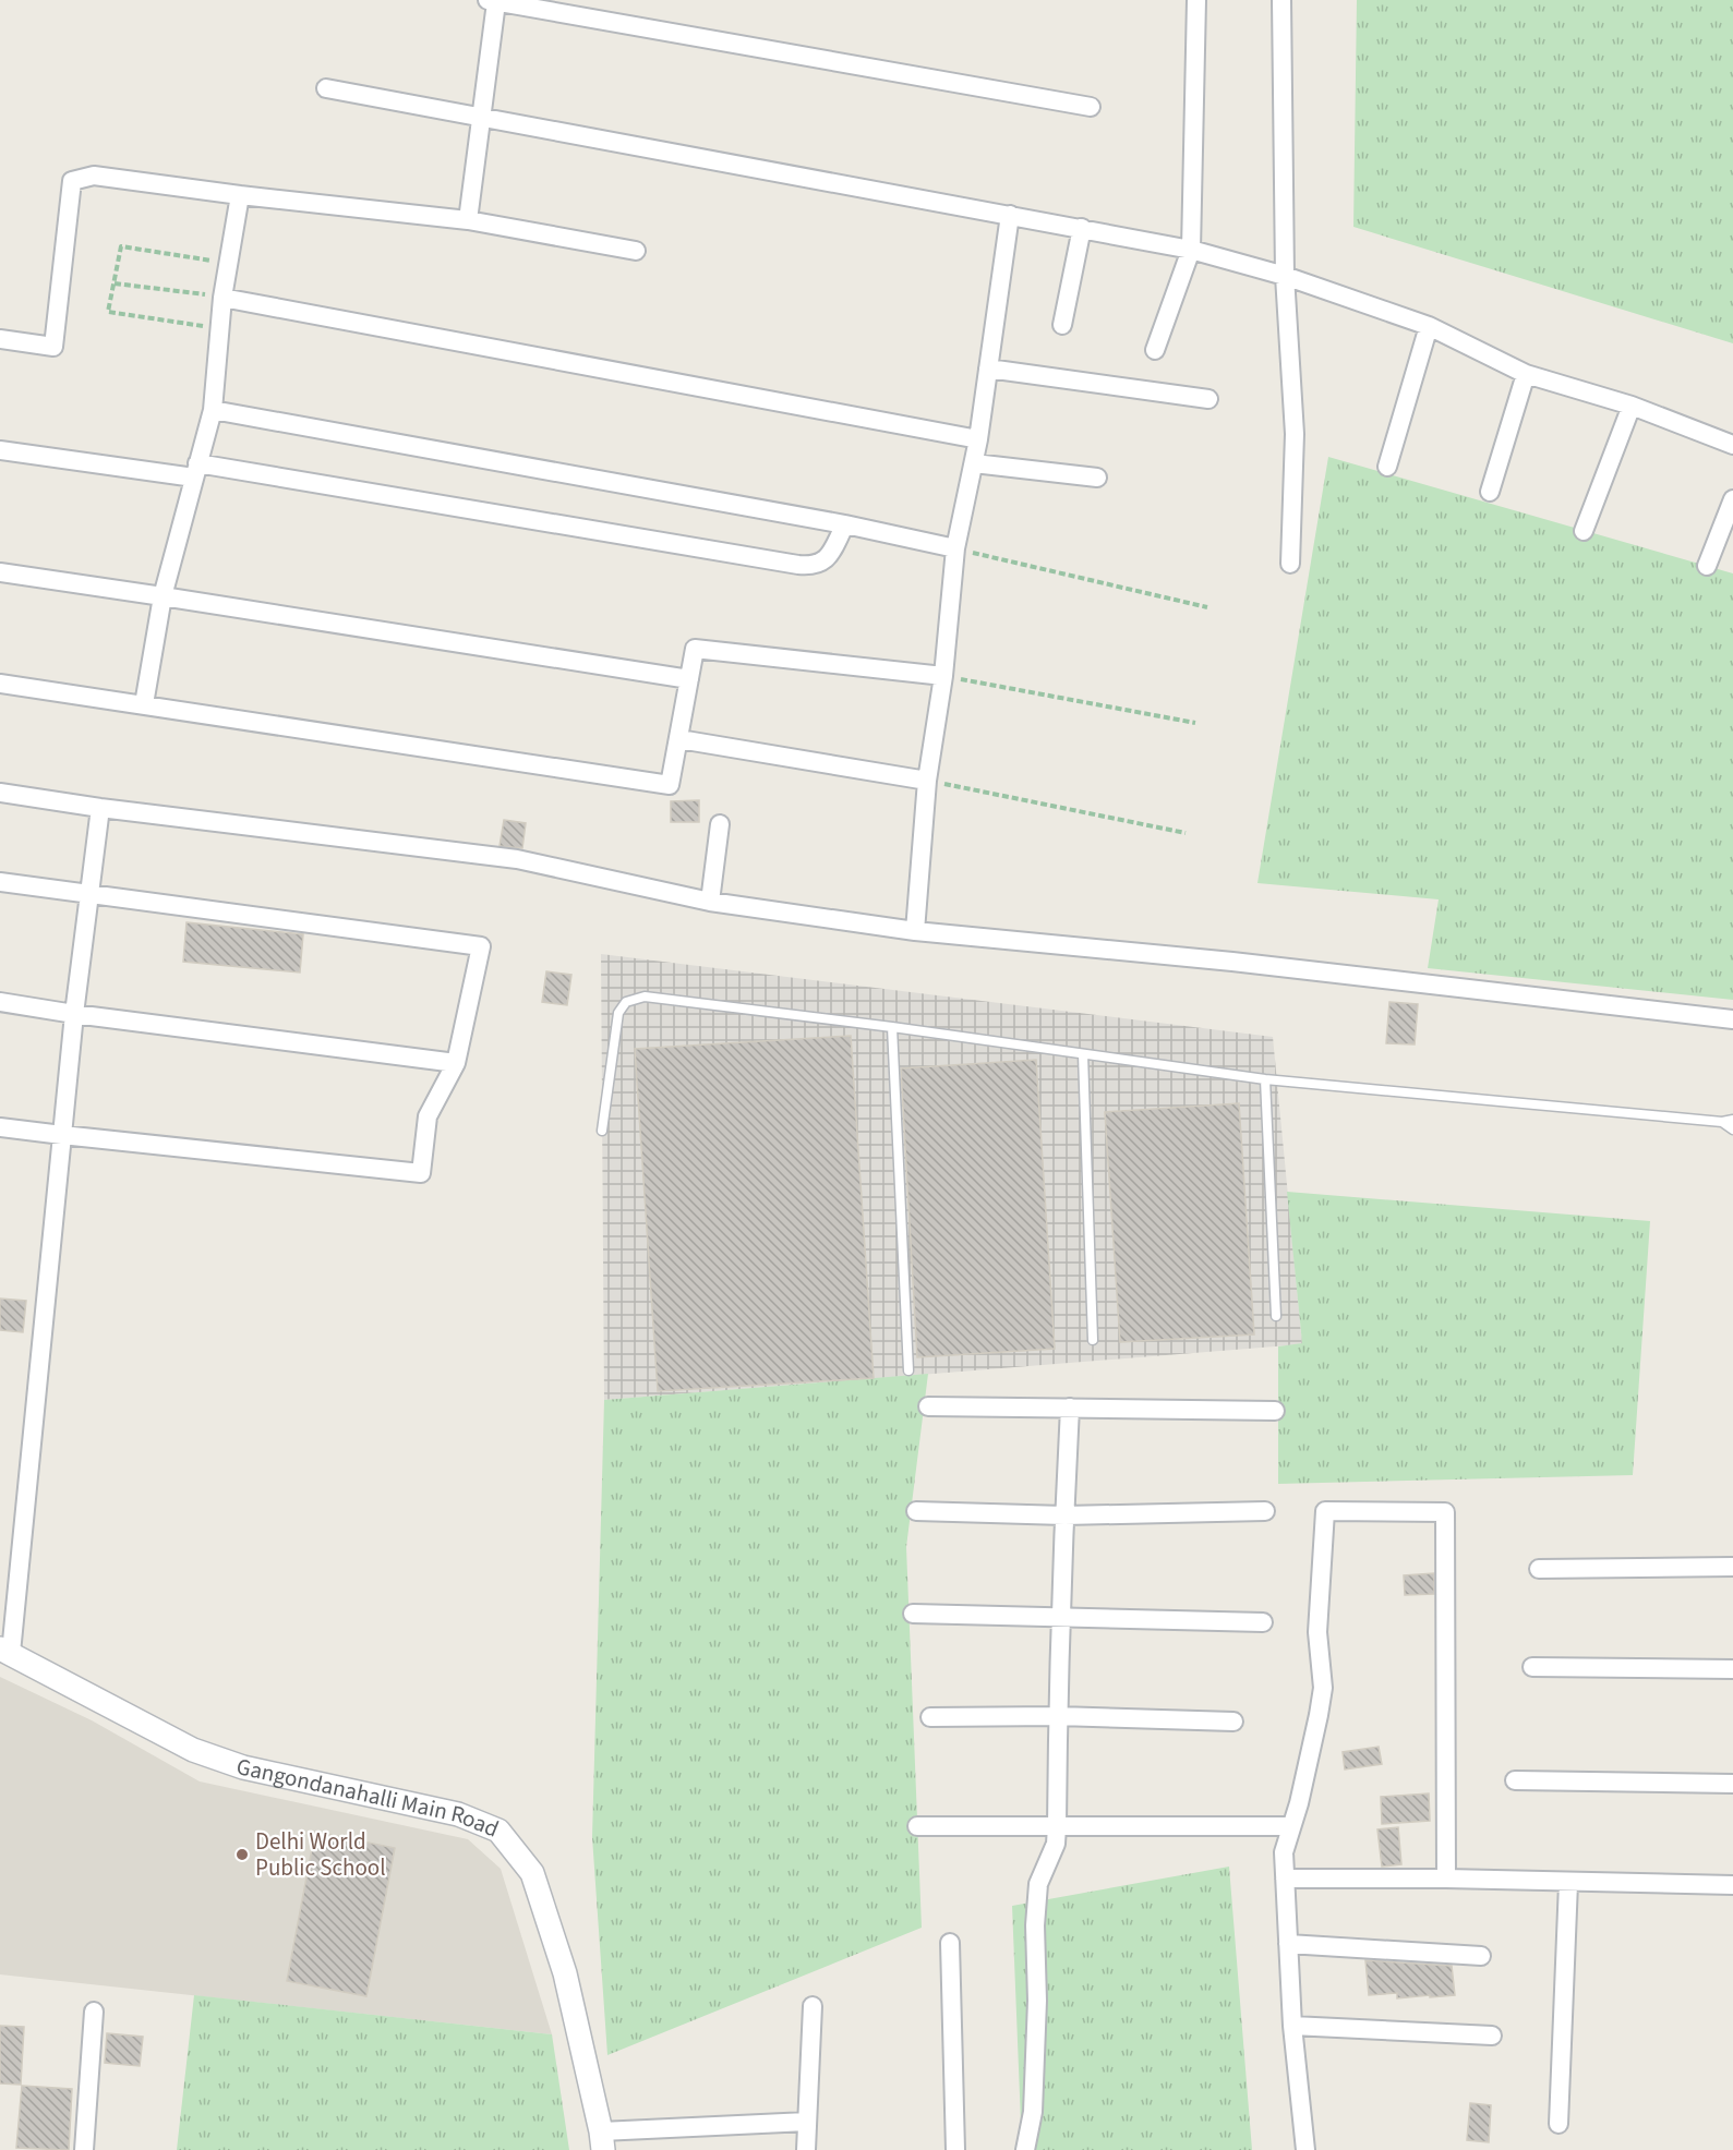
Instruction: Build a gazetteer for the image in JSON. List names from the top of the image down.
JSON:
{
  "streets": {
    "street": ["Gangondanahalli Main Road"]
  },
  "places": ["Delhi World Public School"]
}
